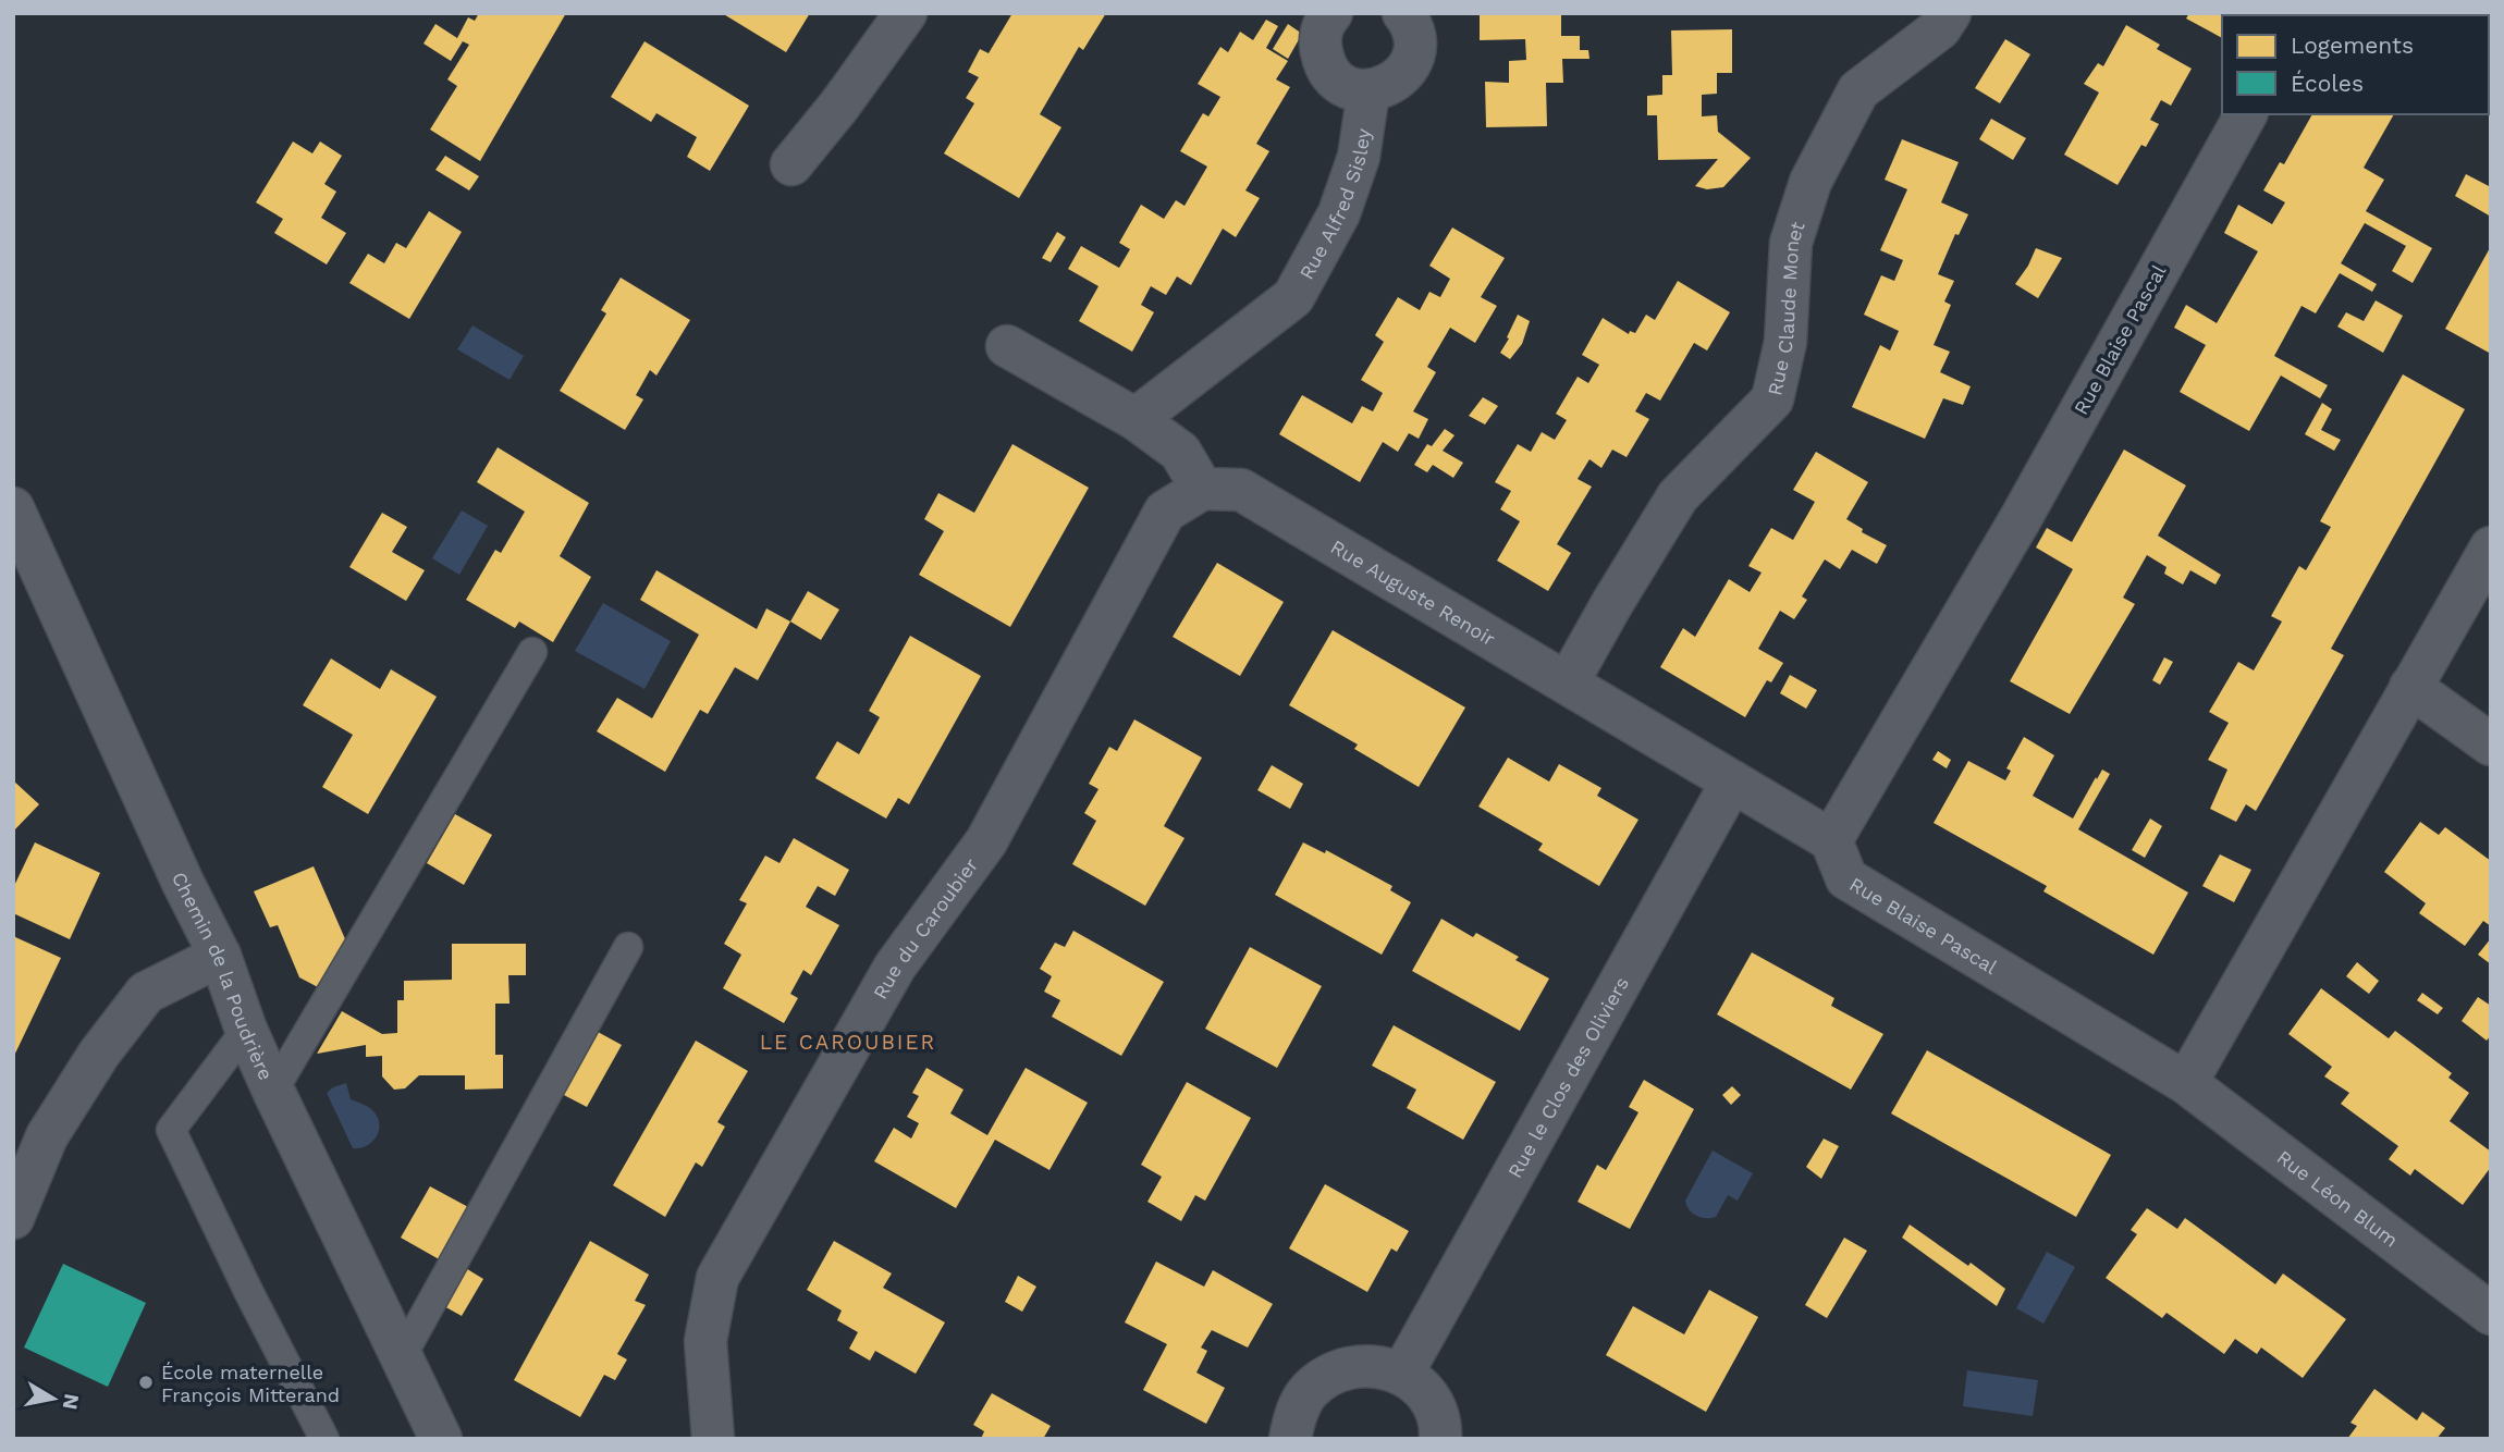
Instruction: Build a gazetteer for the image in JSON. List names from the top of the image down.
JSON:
{
  "streets": {
    "street": [
      "Rue Alfred Sisley",
      "Rue Claude Monet",
      "Rue Blaise Pascal",
      "Rue Auguste Renoir",
      "Rue du Caroubier",
      "Chemin de la Poudrière",
      "Rue le Clos des Oliviers",
      "Rue Léon Blum"
    ]
  },
  "crossings": [
    ["Rue Claude Monet", "Rue Auguste Renoir"],
    ["Rue Blaise Pascal", "Rue Auguste Renoir"],
    ["Rue Blaise Pascal", "Rue Léon Blum"],
    ["Rue Auguste Renoir", "Rue du Caroubier"],
    ["Rue Auguste Renoir", "Rue le Clos des Oliviers"]
  ],
  "districts": ["LE CAROUBIER"],
  "places": ["École maternelle François Mitterand"],
  "legend": ["Logements", "Écoles"],
  "north": "right"
}
